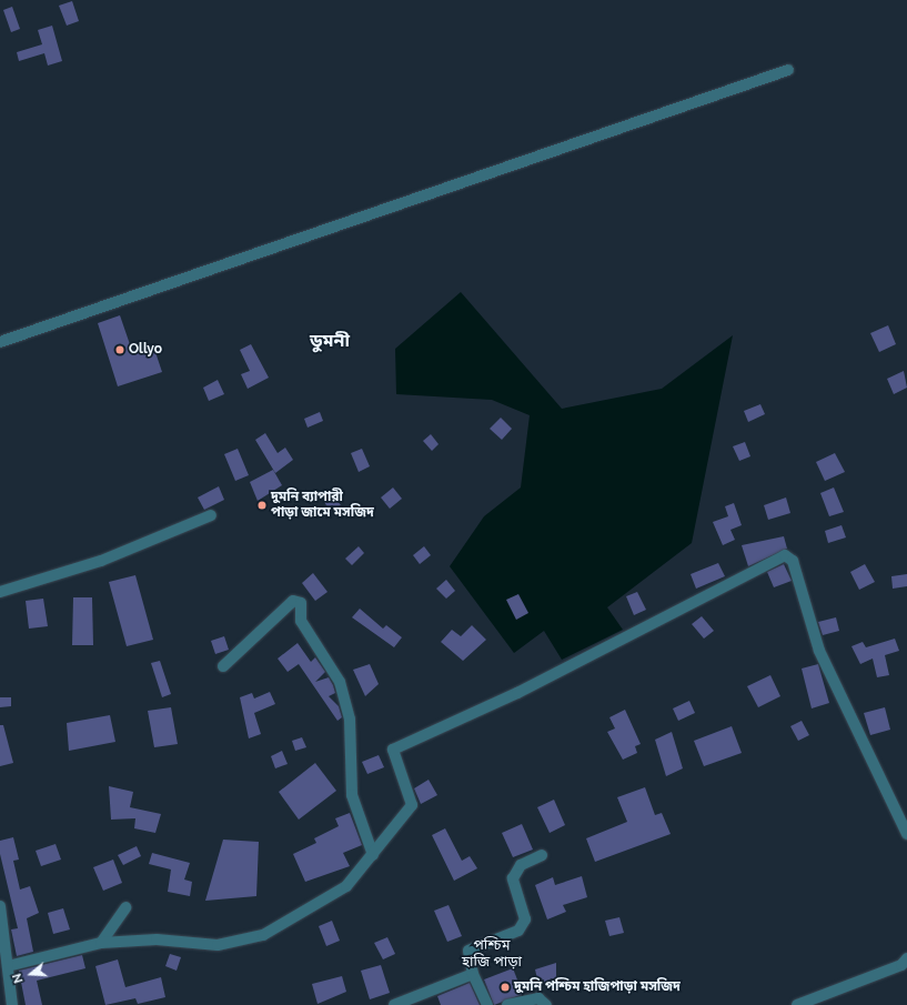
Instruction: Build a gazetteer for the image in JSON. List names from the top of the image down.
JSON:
{
  "districts": ["ডুমনী", "পশ্চিম হাজি পাড়া"],
  "places": ["Ollyo", "দুমনি ব্যাপারী পাড়া জামে মসজিদ", "দুমনি পশ্চিম হাজিপাড়া মসজিদ"],
  "north": "left"
}
